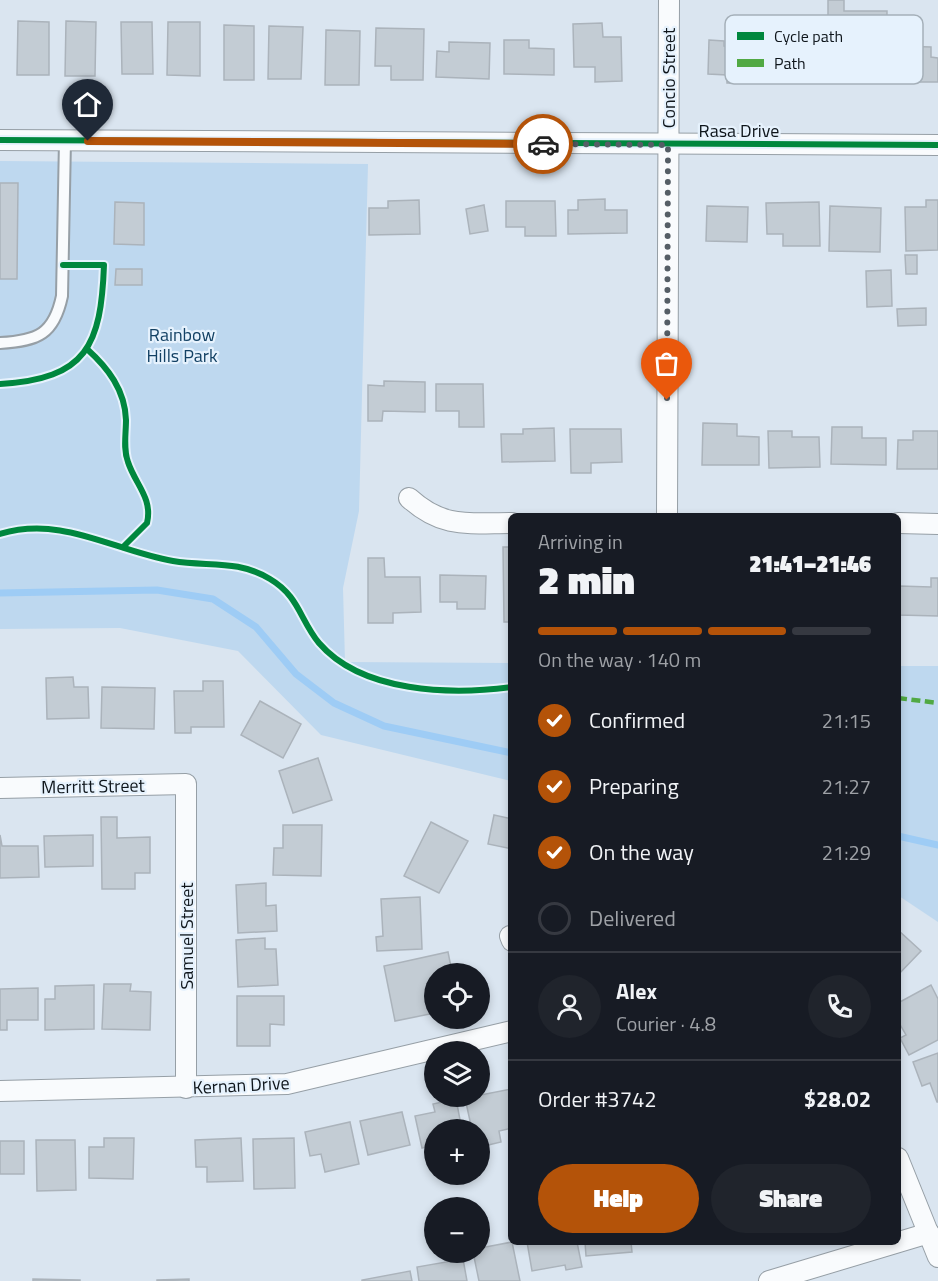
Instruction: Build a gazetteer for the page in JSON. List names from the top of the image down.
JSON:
{
  "streets": {
    "street": [
      "Concio Street",
      "Rasa Drive",
      "Merritt Street",
      "Samuel Street",
      "Kernan Drive"
    ]
  },
  "crossings": [
    ["Concio Street", "Rasa Drive"],
    ["Merritt Street", "Samuel Street"],
    ["Samuel Street", "Kernan Drive"]
  ],
  "parks": ["Rainbow Hills Park"],
  "legend": ["Cycle path", "Path"],
  "page": {
    "heading": ["2 min", "Arriving in", "21:41–21:46"],
    "panel": [
      "Alex",
      "Courier · 4.8",
      "Order #3742",
      "$28.02"
    ],
    "bar": "On the way · 140 m",
    "list": [
      ["Confirmed", "21:15"],
      ["Preparing", "21:27"],
      ["On the way", "21:29"],
      "Delivered"
    ],
    "map_buttons": ["+", "−"],
    "buttons": ["Help", "Share"]
  }
}
